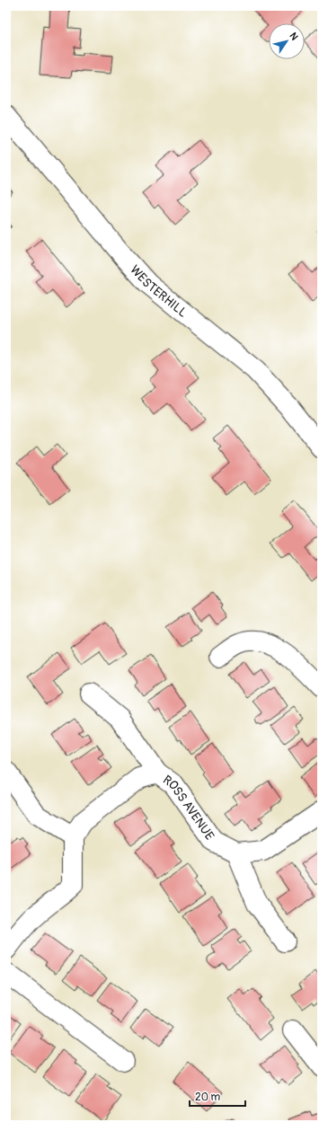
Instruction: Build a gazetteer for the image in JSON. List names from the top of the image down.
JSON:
{
  "streets": {
    "street": ["WESTERHILL", "ROSS AVENUE"]
  },
  "scale_bar": "20 m",
  "north": "top right"
}
